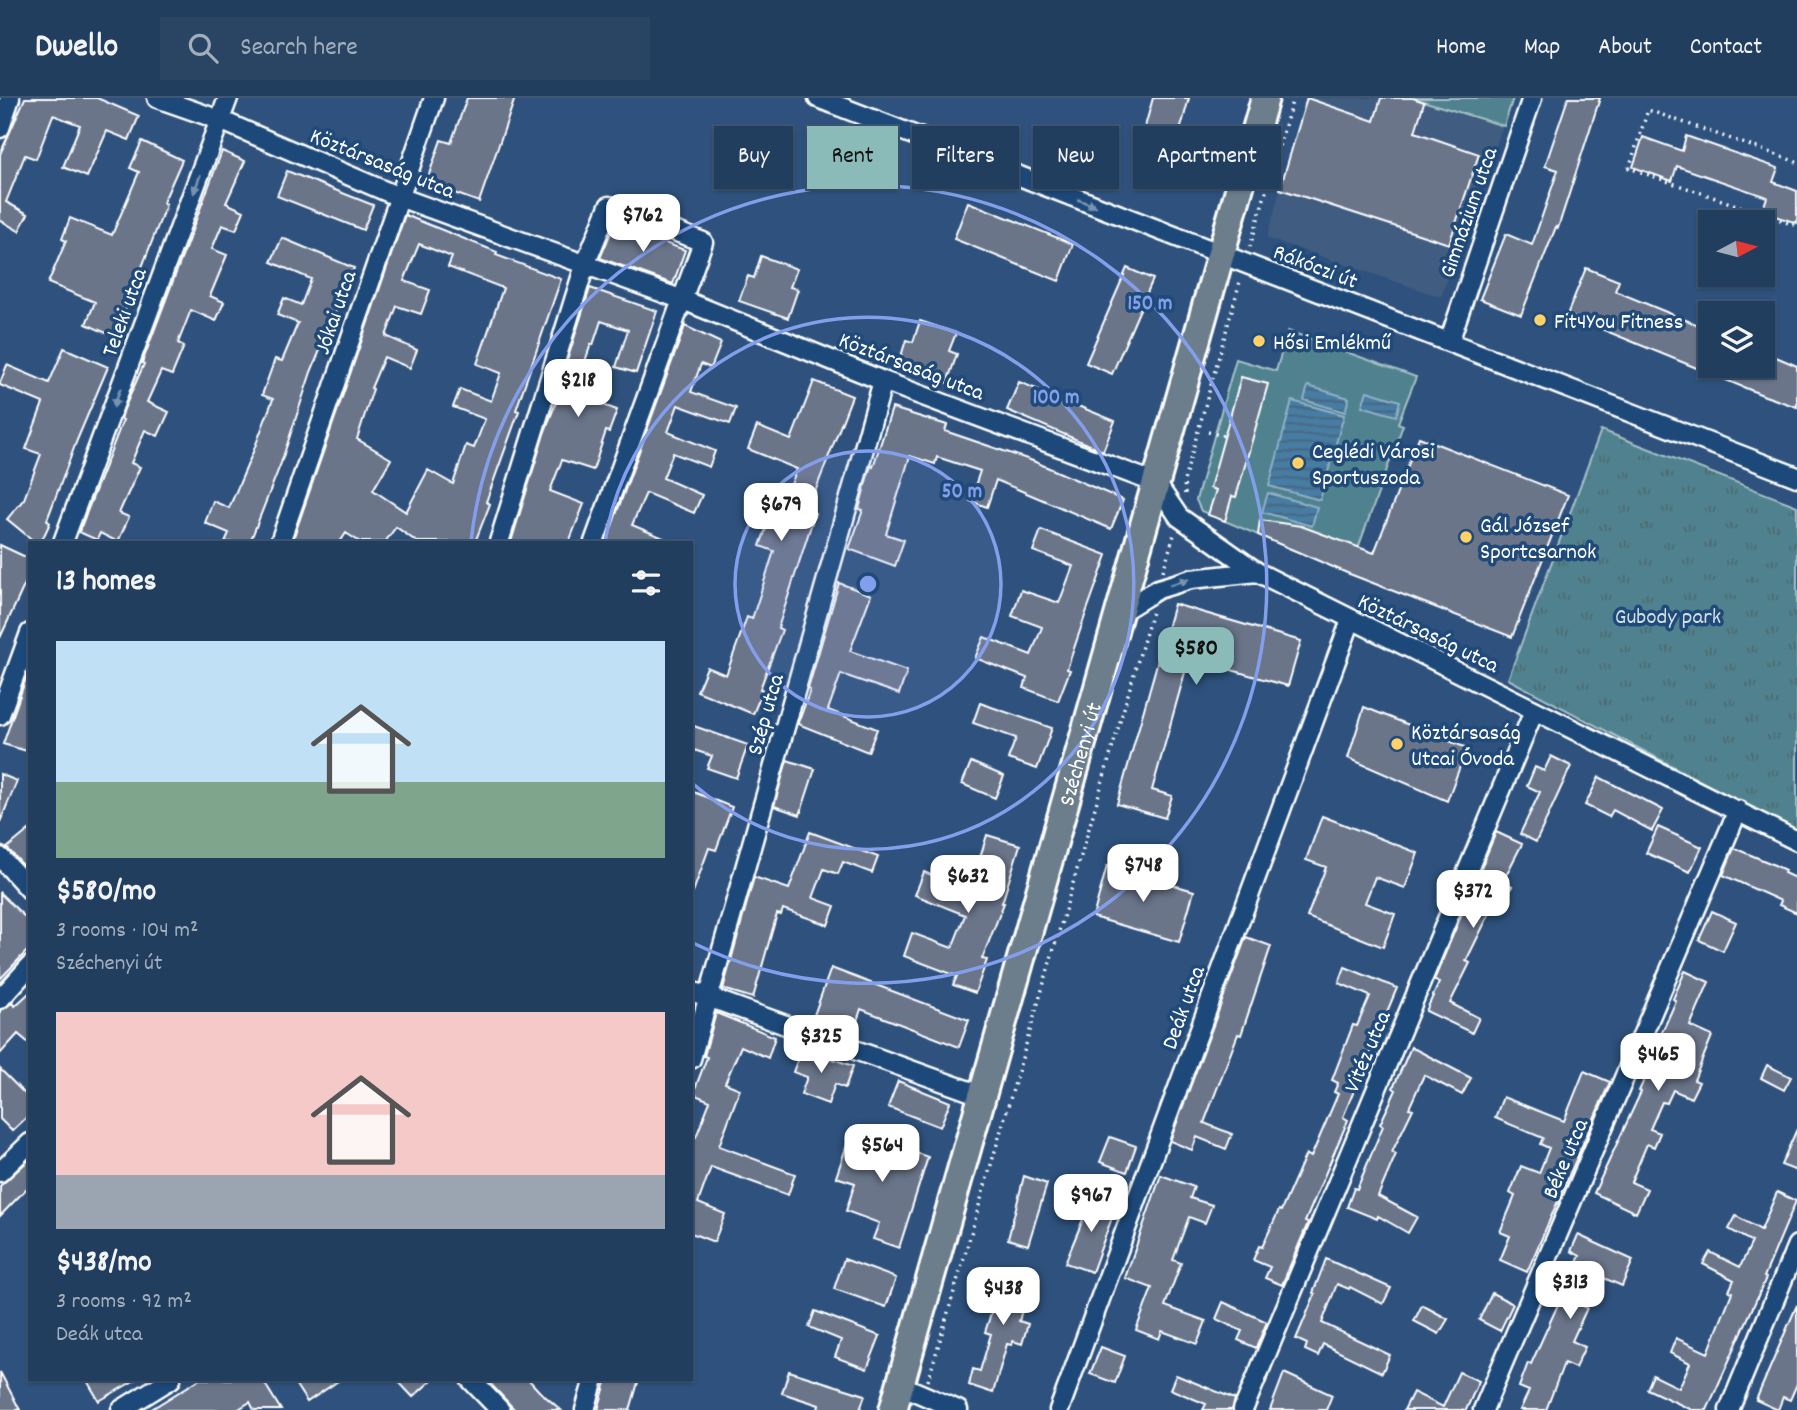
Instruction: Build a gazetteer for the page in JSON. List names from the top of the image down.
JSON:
{
  "streets": {
    "main road": ["Széchenyi út"],
    "street": [
      "Köztársaság utca",
      "Gimnázium utca",
      "Rákóczi út",
      "Teleki utca",
      "Jókai utca",
      "Szép utca",
      "Deák utca",
      "Vitéz utca",
      "Béke utca"
    ]
  },
  "crossings": [
    ["Köztársaság utca", "Teleki utca"],
    ["Köztársaság utca", "Jókai utca"],
    ["Köztársaság utca", "Szép utca"],
    ["Köztársaság utca", "Széchenyi út"],
    ["Köztársaság utca", "Deák utca"],
    ["Köztársaság utca", "Vitéz utca"],
    ["Köztársaság utca", "Béke utca"],
    ["Gimnázium utca", "Rákóczi út"],
    ["Rákóczi út", "Széchenyi út"]
  ],
  "one_way": ["Rákóczi út", "Teleki utca"],
  "parks": ["Gubody park"],
  "places": [
    "Fit4You Fitness",
    "Hősi Emlékmű",
    "Ceglédi Városi Sportuszoda",
    "Gál József Sportcsarnok",
    "Köztársaság Utcai Óvoda"
  ],
  "north": "right",
  "page": {
    "header": "Dwello",
    "search": "Search here",
    "nav": [
      "Home",
      "Map",
      "About",
      "Contact"
    ],
    "chip": [
      "Buy",
      "Rent",
      "Filters",
      "New",
      "Apartment"
    ],
    "price": [
      "$762",
      "$218",
      "$679",
      "$580",
      "$748",
      "$632",
      "$372",
      "$325",
      "$465",
      "$564",
      "$967",
      "$313",
      "$438"
    ],
    "heading": "13 homes",
    "list": [
      {
        "name": "$580/mo",
        "note": "3 rooms · 104 m² · Széchenyi út"
      },
      {
        "name": "$438/mo",
        "note": "3 rooms · 92 m² · Deák utca"
      }
    ]
  },
  "rings": ["150 m", "100 m", "50 m"]
}
